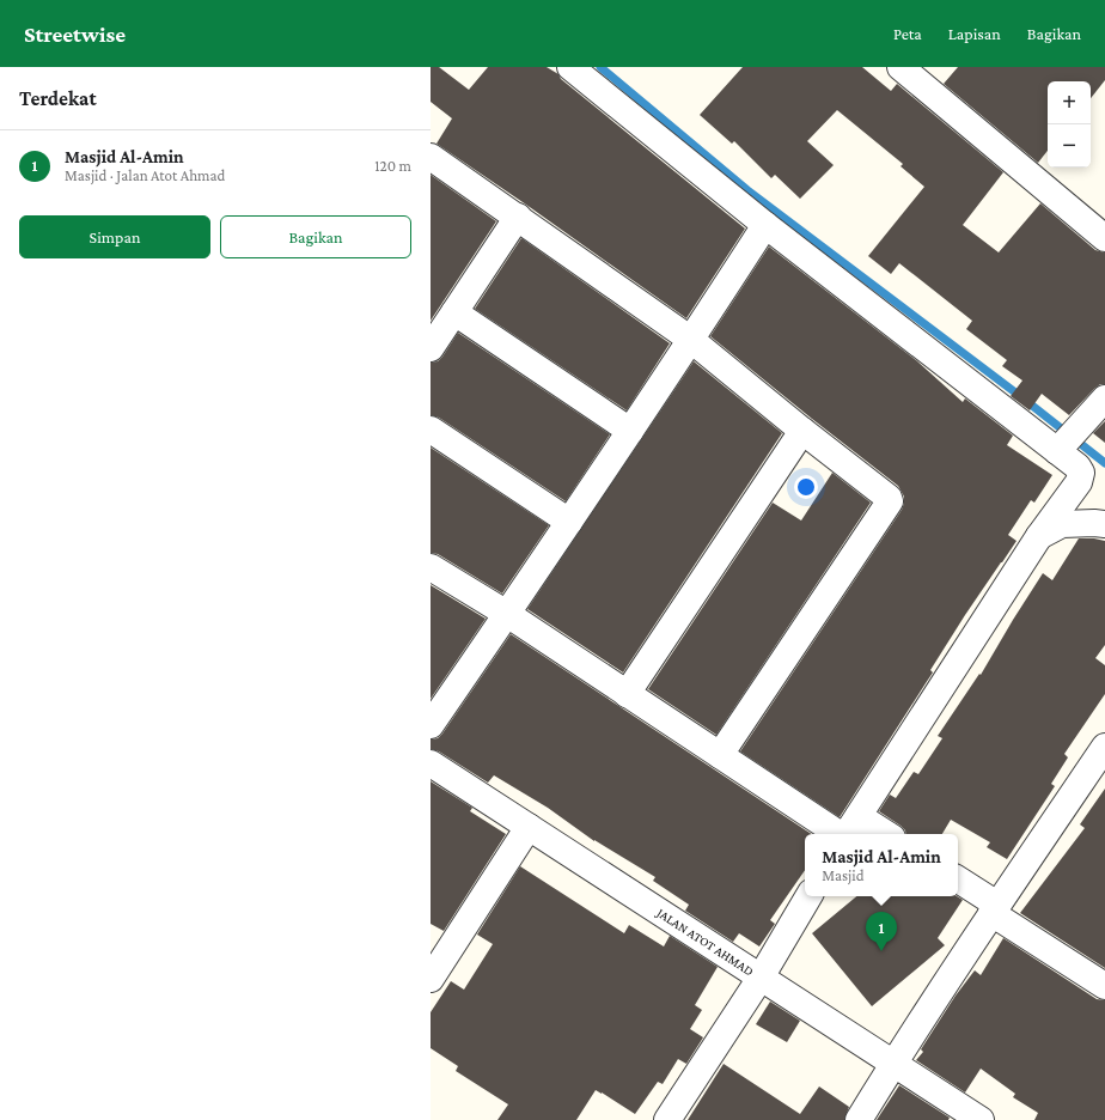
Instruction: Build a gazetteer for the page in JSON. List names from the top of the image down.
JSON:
{
  "streets": {
    "street": ["JALAN ATOT AHMAD"]
  },
  "page": {
    "header": "Streetwise",
    "nav": ["Peta", "Lapisan", "Bagikan"],
    "heading": "Terdekat",
    "map_buttons": ["+", "−"],
    "list": [
      {
        "mark": "1",
        "name": "Masjid Al-Amin",
        "note": "Masjid · Jalan Atot Ahmad",
        "value": "120 m"
      }
    ],
    "buttons": ["Simpan", "Bagikan"],
    "popup": ["Masjid Al-Amin", "Masjid"],
    "pins": "1"
  }
}
